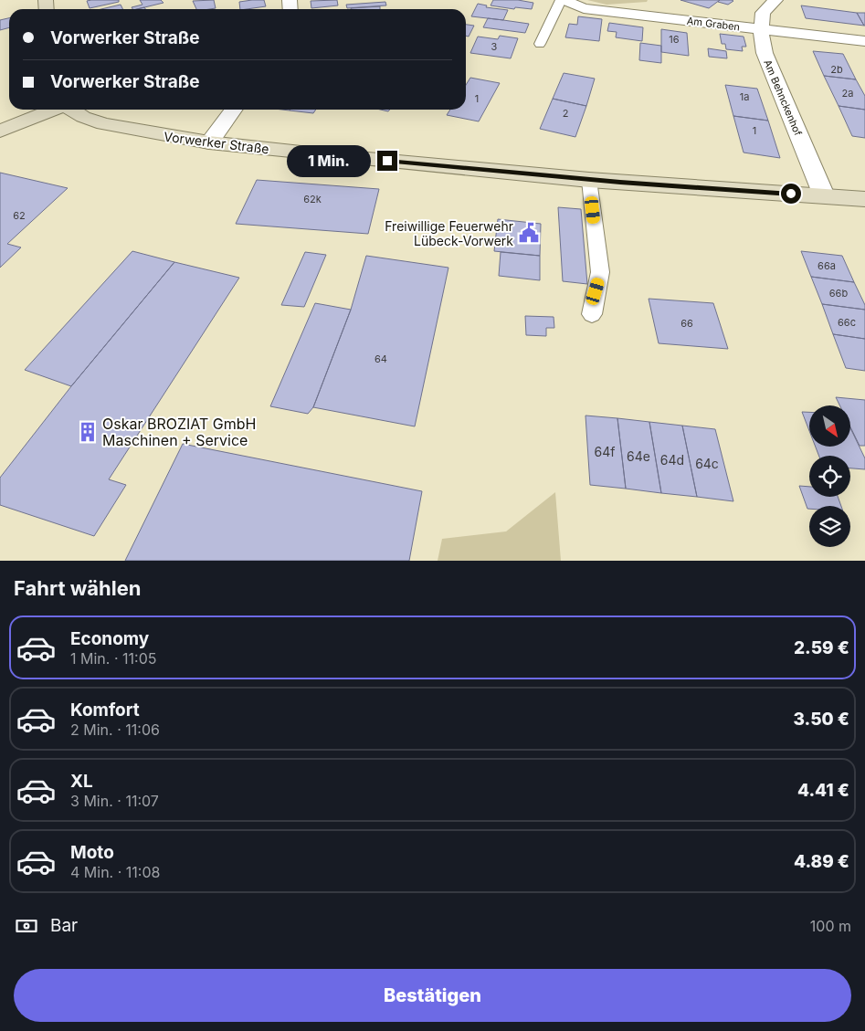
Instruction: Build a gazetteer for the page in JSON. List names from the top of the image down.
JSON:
{
  "streets": {
    "street": ["Am Graben", "Am Behnckenhof", "Vorwerker Straße"]
  },
  "crossings": [
    ["Am Graben", "Am Behnckenhof"],
    ["Am Behnckenhof", "Vorwerker Straße"]
  ],
  "places": {
    "public building": ["Freiwillige Feuerwehr Lübeck-Vorwerk"],
    "building": ["Oskar BROZIAT GmbH Maschinen + Service"]
  },
  "house_numbers": [
    "16",
    "3",
    "2b",
    "2a",
    "1a",
    "1",
    "2",
    "1",
    "62k",
    "62",
    "66a",
    "66b",
    "66c",
    "66",
    "64",
    "64f",
    "64e",
    "64d",
    "64c"
  ],
  "north": "bottom right",
  "page": {
    "banner": ["Vorwerker Straße", "Vorwerker Straße"],
    "bubble": "1 Min.",
    "heading": "Fahrt wählen",
    "list": [
      {
        "name": "Economy",
        "note": "1 Min. · 11:05",
        "value": "2.59 €"
      },
      {
        "name": "Komfort",
        "note": "2 Min. · 11:06",
        "value": "3.50 €"
      },
      {
        "name": "XL",
        "note": "3 Min. · 11:07",
        "value": "4.41 €"
      },
      {
        "name": "Moto",
        "note": "4 Min. · 11:08",
        "value": "4.89 €"
      }
    ],
    "pay": ["Bar", "100 m"],
    "buttons": "Bestätigen"
  }
}
